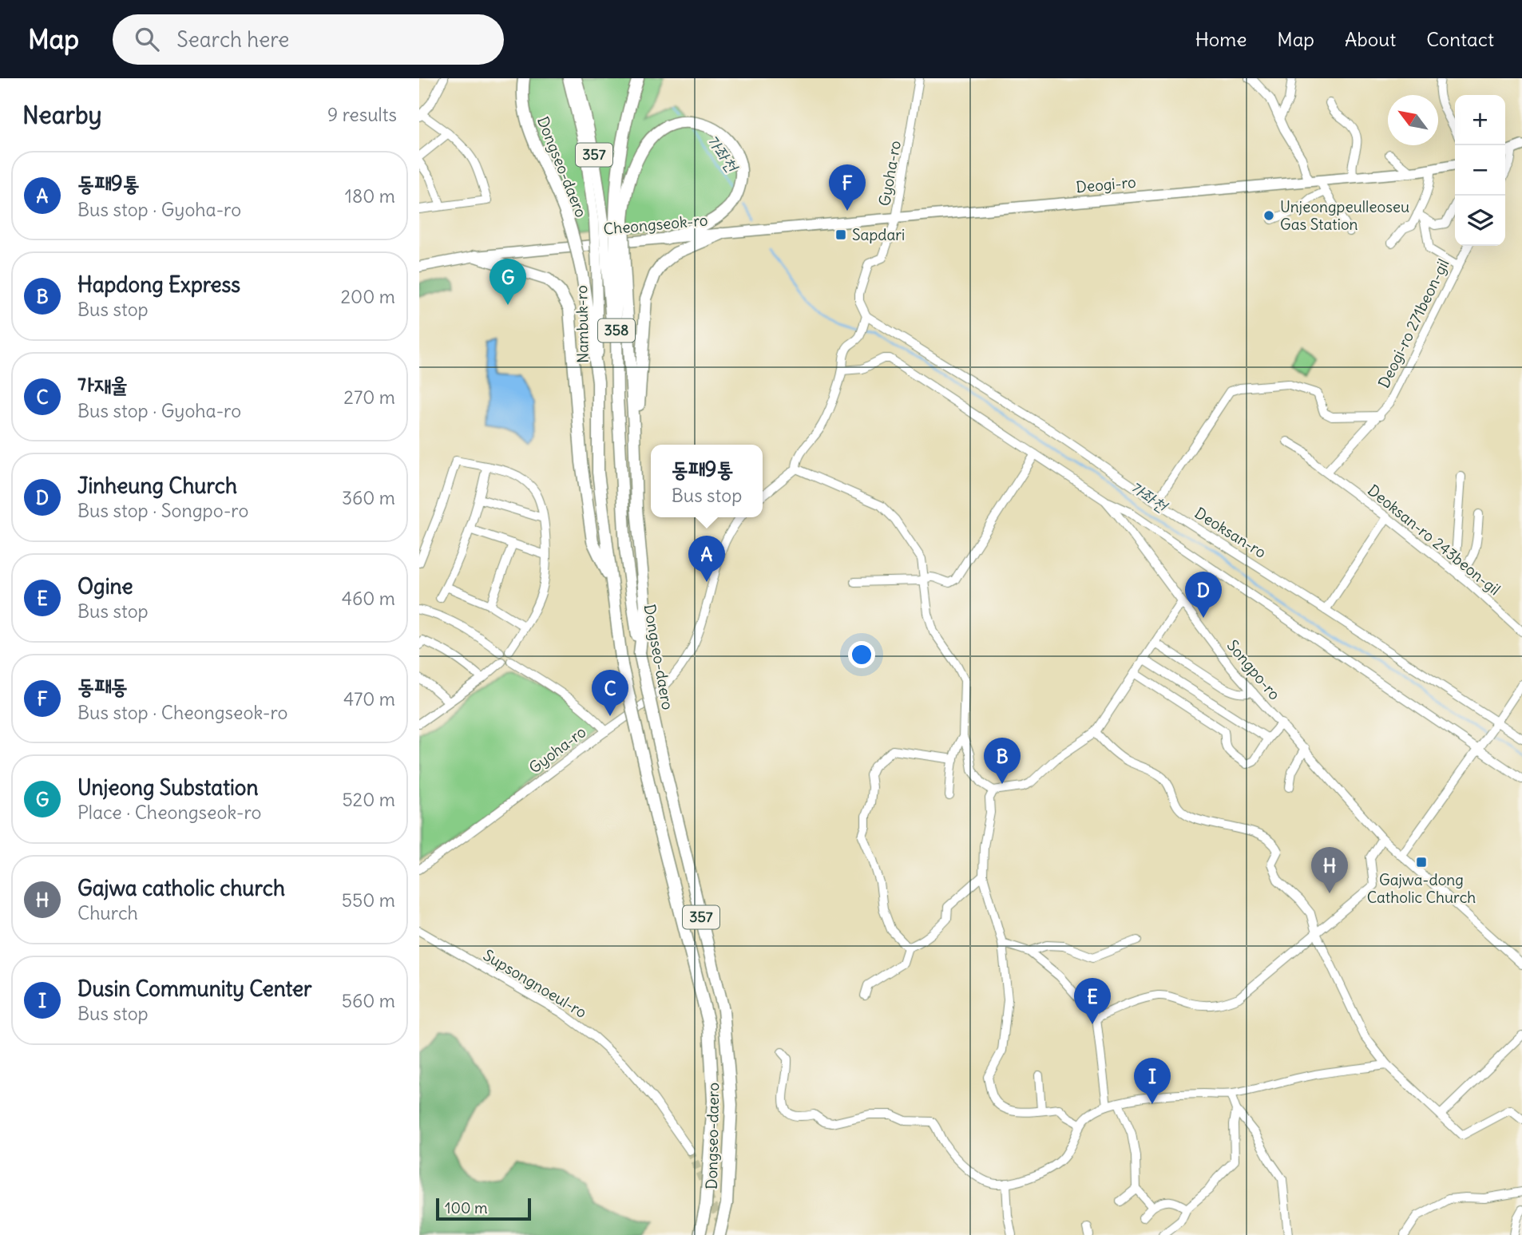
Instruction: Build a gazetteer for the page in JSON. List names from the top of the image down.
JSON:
{
  "streets": {
    "highway": ["357", "Dongseo-daero", "358"],
    "main road": ["Deogi-ro", "Cheongseok-ro", "Nambuk-ro"],
    "street": [
      "Gyoha-ro",
      "Deogi-ro 271beon-gil",
      "Deoksan-ro",
      "Deoksan-ro 243beon-gil",
      "Songpo-ro",
      "Supsongnoeul-ro"
    ]
  },
  "crossings": [
    ["357", "Dongseo-daero"],
    ["357", "Nambuk-ro"],
    ["Dongseo-daero", "Nambuk-ro"],
    ["Gyoha-ro", "Deogi-ro"],
    ["Gyoha-ro", "Cheongseok-ro"],
    ["Gyoha-ro", "Deoksan-ro"],
    ["Deogi-ro", "Cheongseok-ro"],
    ["Deogi-ro 271beon-gil", "Deoksan-ro 243beon-gil"]
  ],
  "water": ["가좌천"],
  "places": {
    "other": ["Unjeongpeulleoseu Gas Station"],
    "transit": ["Sapdari", "Gajwa-dong Catholic Church"]
  },
  "scale_bar": "100 m",
  "north": "top left",
  "page": {
    "header": "Map",
    "search": "Search here",
    "nav": [
      "Home",
      "Map",
      "About",
      "Contact"
    ],
    "heading": ["Nearby", "9 results"],
    "map_buttons": ["+", "−"],
    "list": [
      {
        "mark": "A",
        "name": "동패9통",
        "note": "Bus stop · Gyoha-ro",
        "value": "180 m"
      },
      {
        "mark": "B",
        "name": "Hapdong Express",
        "note": "Bus stop",
        "value": "200 m"
      },
      {
        "mark": "C",
        "name": "가재울",
        "note": "Bus stop · Gyoha-ro",
        "value": "270 m"
      },
      {
        "mark": "D",
        "name": "Jinheung Church",
        "note": "Bus stop · Songpo-ro",
        "value": "360 m"
      },
      {
        "mark": "E",
        "name": "Ogine",
        "note": "Bus stop",
        "value": "460 m"
      },
      {
        "mark": "F",
        "name": "동패동",
        "note": "Bus stop · Cheongseok-ro",
        "value": "470 m"
      },
      {
        "mark": "G",
        "name": "Unjeong Substation",
        "note": "Place · Cheongseok-ro",
        "value": "520 m"
      },
      {
        "mark": "H",
        "name": "Gajwa catholic church",
        "note": "Church",
        "value": "550 m"
      },
      {
        "mark": "I",
        "name": "Dusin Community Center",
        "note": "Bus stop",
        "value": "560 m"
      }
    ],
    "pins": [
      "F",
      "G",
      "A",
      "D",
      "C",
      "B",
      "H",
      "E",
      "I"
    ],
    "popup": ["동패9통", "Bus stop"],
    "scale": "100 m"
  }
}
